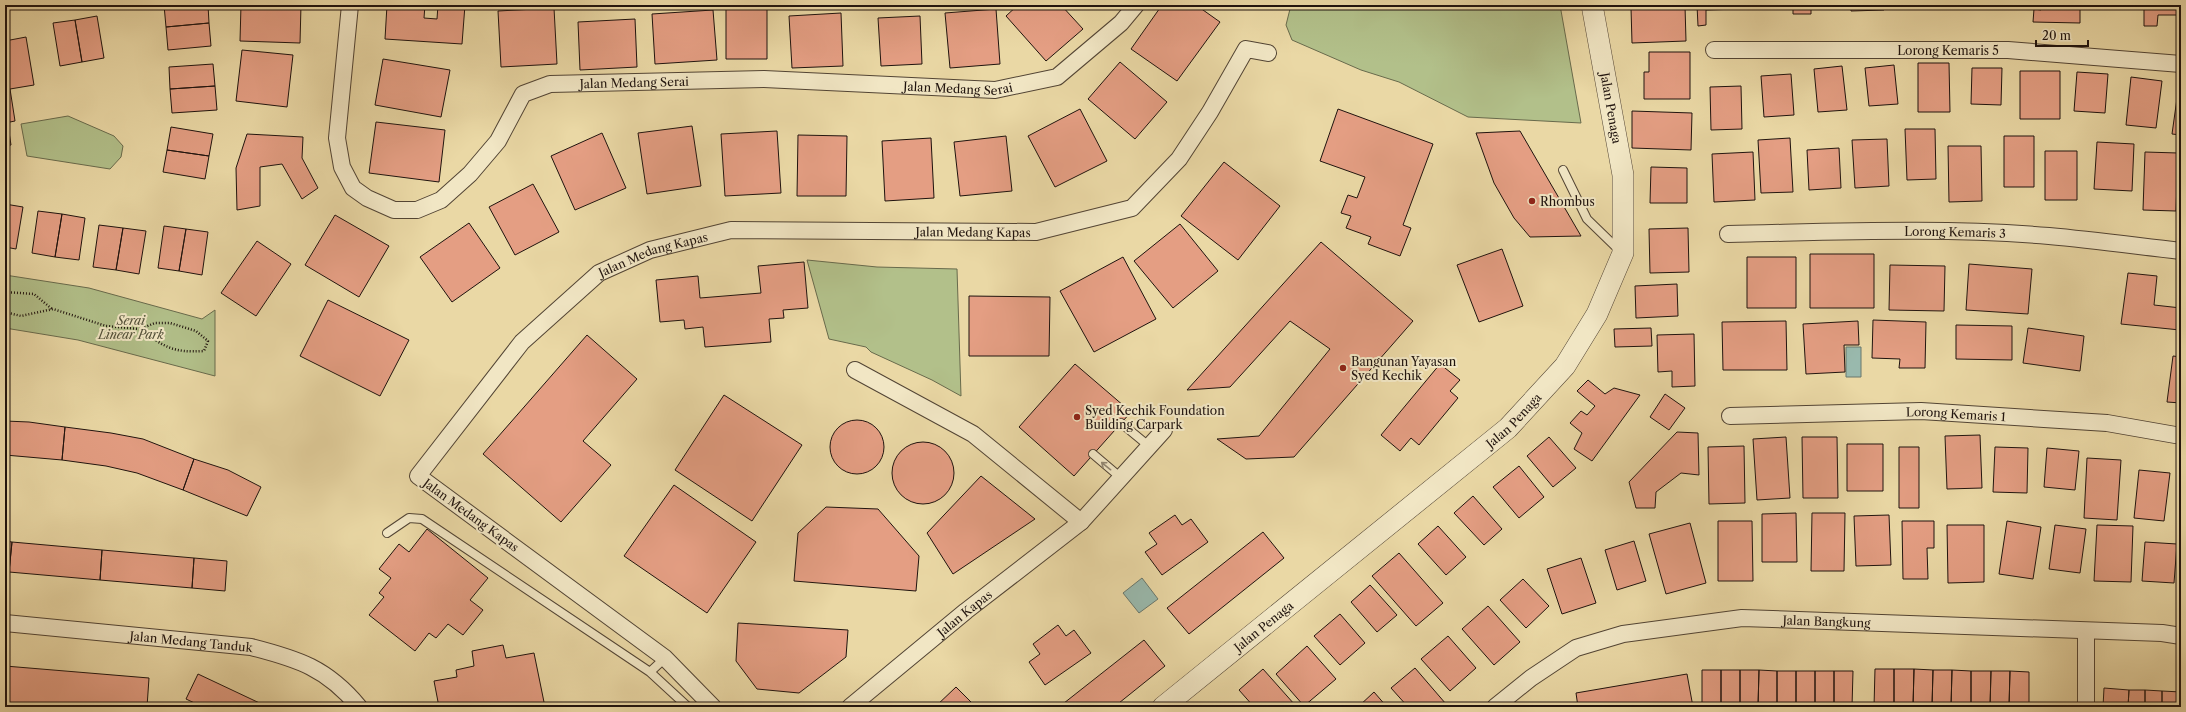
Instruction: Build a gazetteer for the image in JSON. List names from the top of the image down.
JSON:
{
  "streets": {
    "street": [
      "Lorong Kemaris 5",
      "Jalan Medang Serai",
      "Jalan Penaga",
      "Jalan Medang Kapas",
      "Lorong Kemaris 3",
      "Lorong Kemaris 1",
      "Jalan Kapas",
      "Jalan Bangkung",
      "Jalan Medang Tanduk"
    ]
  },
  "parks": ["Serai Linear Park"],
  "places": ["Rhombus", "Bangunan Yayasan Syed Kechik", "Syed Kechik Foundation Building Carpark"],
  "scale_bar": "20 m"
}
